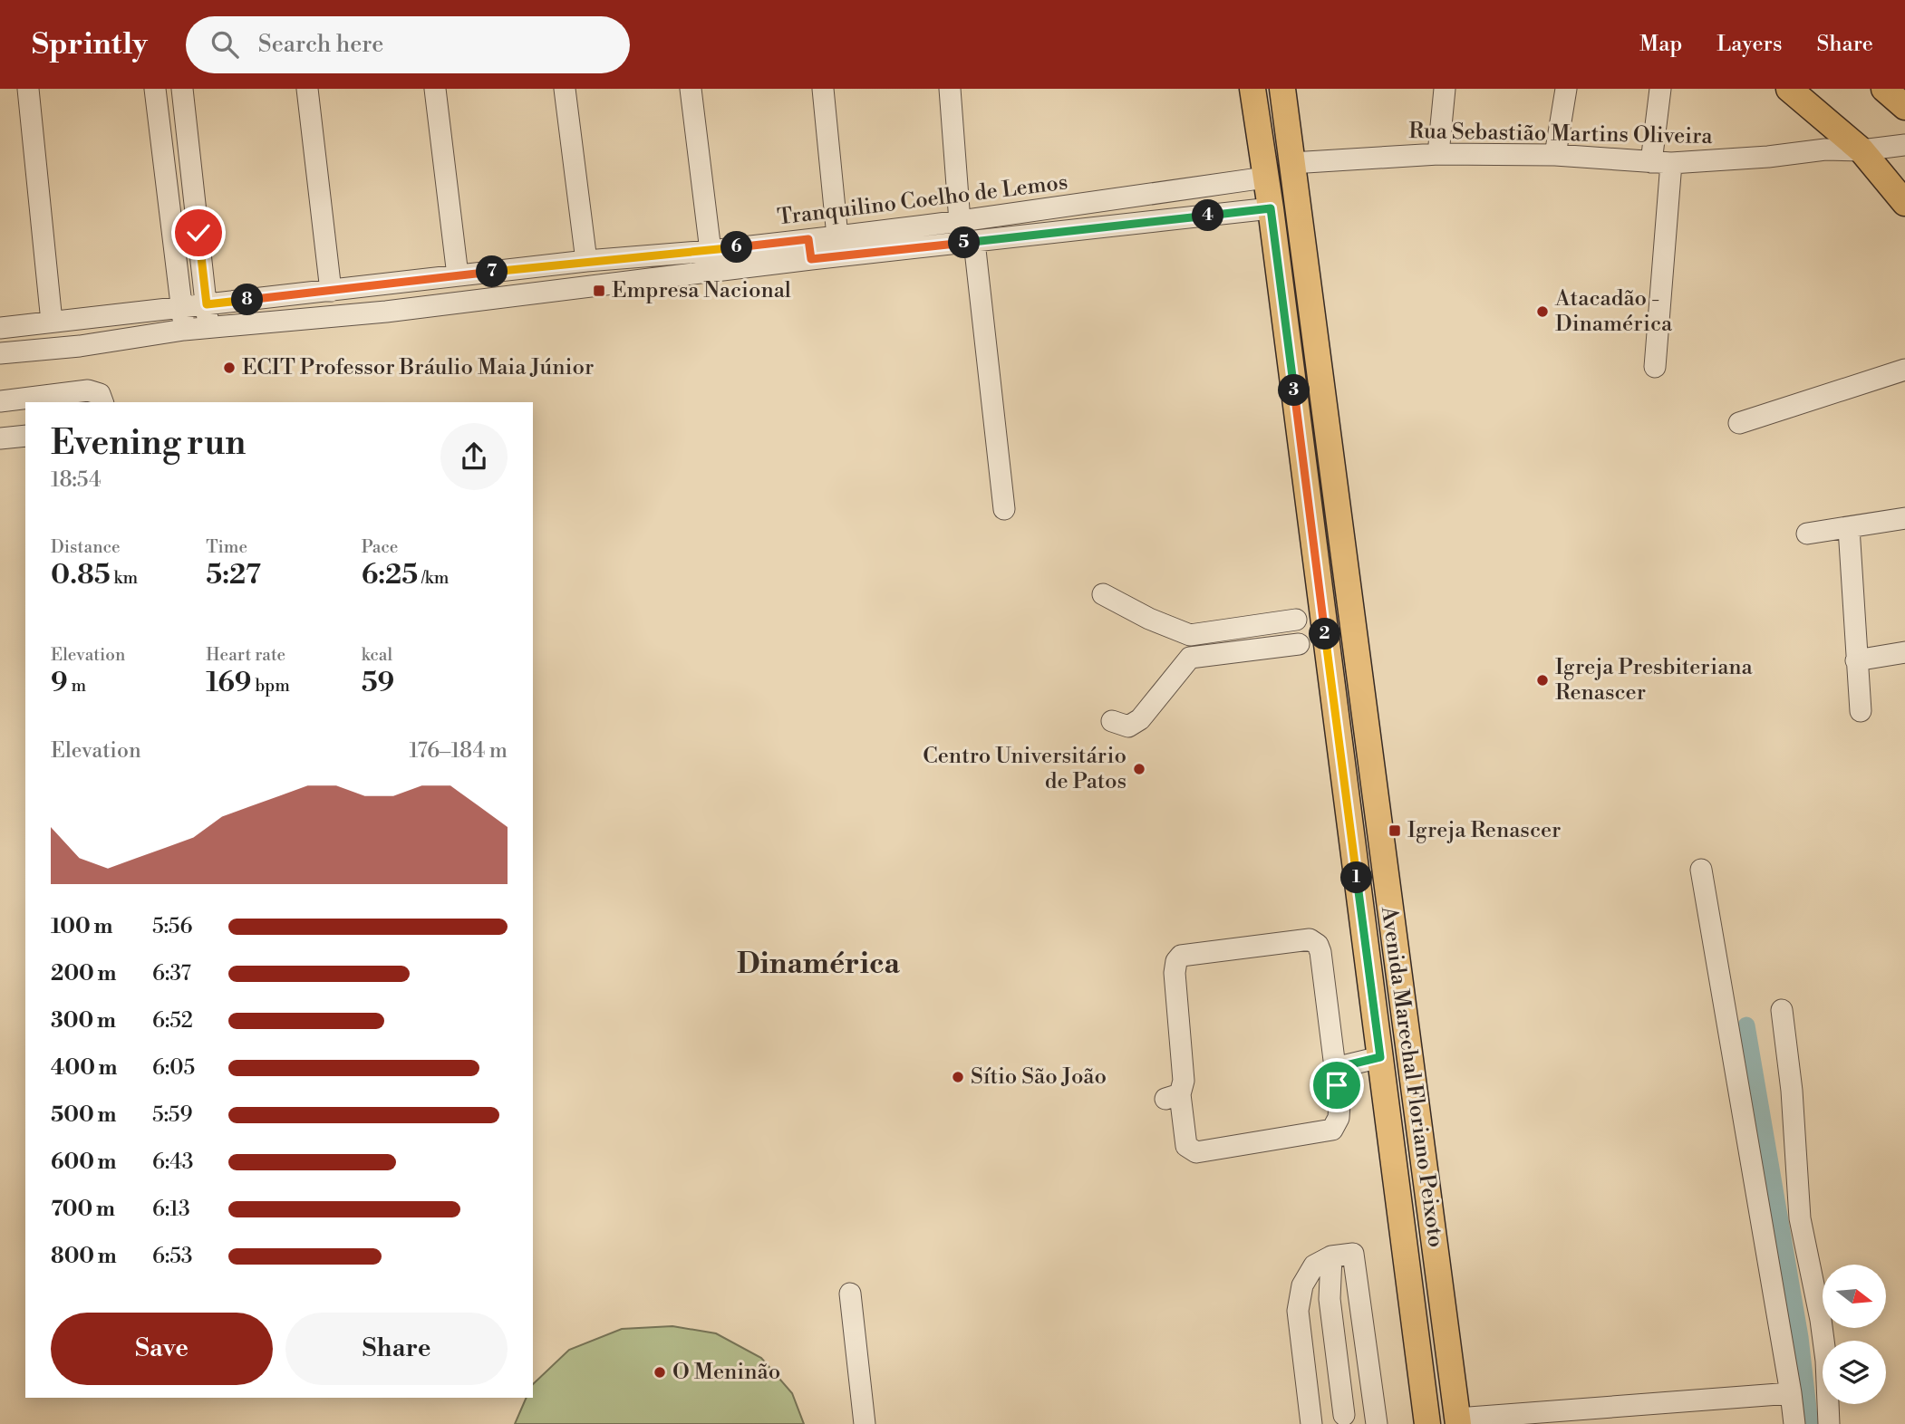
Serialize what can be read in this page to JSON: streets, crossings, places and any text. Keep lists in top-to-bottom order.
{
  "streets": {
    "main road": ["Avenida Marechal Floriano Peixoto"],
    "street": ["Rua Sebastião Martins Oliveira", "Tranquilino Coelho de Lemos"]
  },
  "crossings": [
    ["Rua Sebastião Martins Oliveira", "Avenida Marechal Floriano Peixoto"],
    ["Tranquilino Coelho de Lemos", "Avenida Marechal Floriano Peixoto"]
  ],
  "districts": ["Dinamérica"],
  "places": {
    "transit": ["Empresa Nacional", "Igreja Renascer"],
    "other": [
      "Atacadão - Dinamérica",
      "ECIT Professor Bráulio Maia Júnior",
      "Igreja Presbiteriana Renascer",
      "Centro Universitário de Patos",
      "Sítio São João",
      "O Meninão"
    ]
  },
  "north": "right",
  "page": {
    "header": "Sprintly",
    "search": "Search here",
    "nav": ["Map", "Layers", "Share"],
    "pins": [
      "4",
      "5",
      "6",
      "7",
      "8",
      "3",
      "2",
      "1"
    ],
    "heading": ["Evening run", "18:54"],
    "stats": [
      ["Distance", "0.85 km"],
      ["Time", "5:27"],
      ["Pace", "6:25 /km"],
      ["Elevation", "9 m"],
      ["Heart rate", "169 bpm"],
      ["kcal", "59"]
    ],
    "chart": ["Elevation", "176–184 m"],
    "list": [
      {
        "name": "100 m",
        "note": "5:56"
      },
      {
        "name": "200 m",
        "note": "6:37"
      },
      {
        "name": "300 m",
        "note": "6:52"
      },
      {
        "name": "400 m",
        "note": "6:05"
      },
      {
        "name": "500 m",
        "note": "5:59"
      },
      {
        "name": "600 m",
        "note": "6:43"
      },
      {
        "name": "700 m",
        "note": "6:13"
      },
      {
        "name": "800 m",
        "note": "6:53"
      }
    ],
    "buttons": ["Save", "Share"]
  }
}
